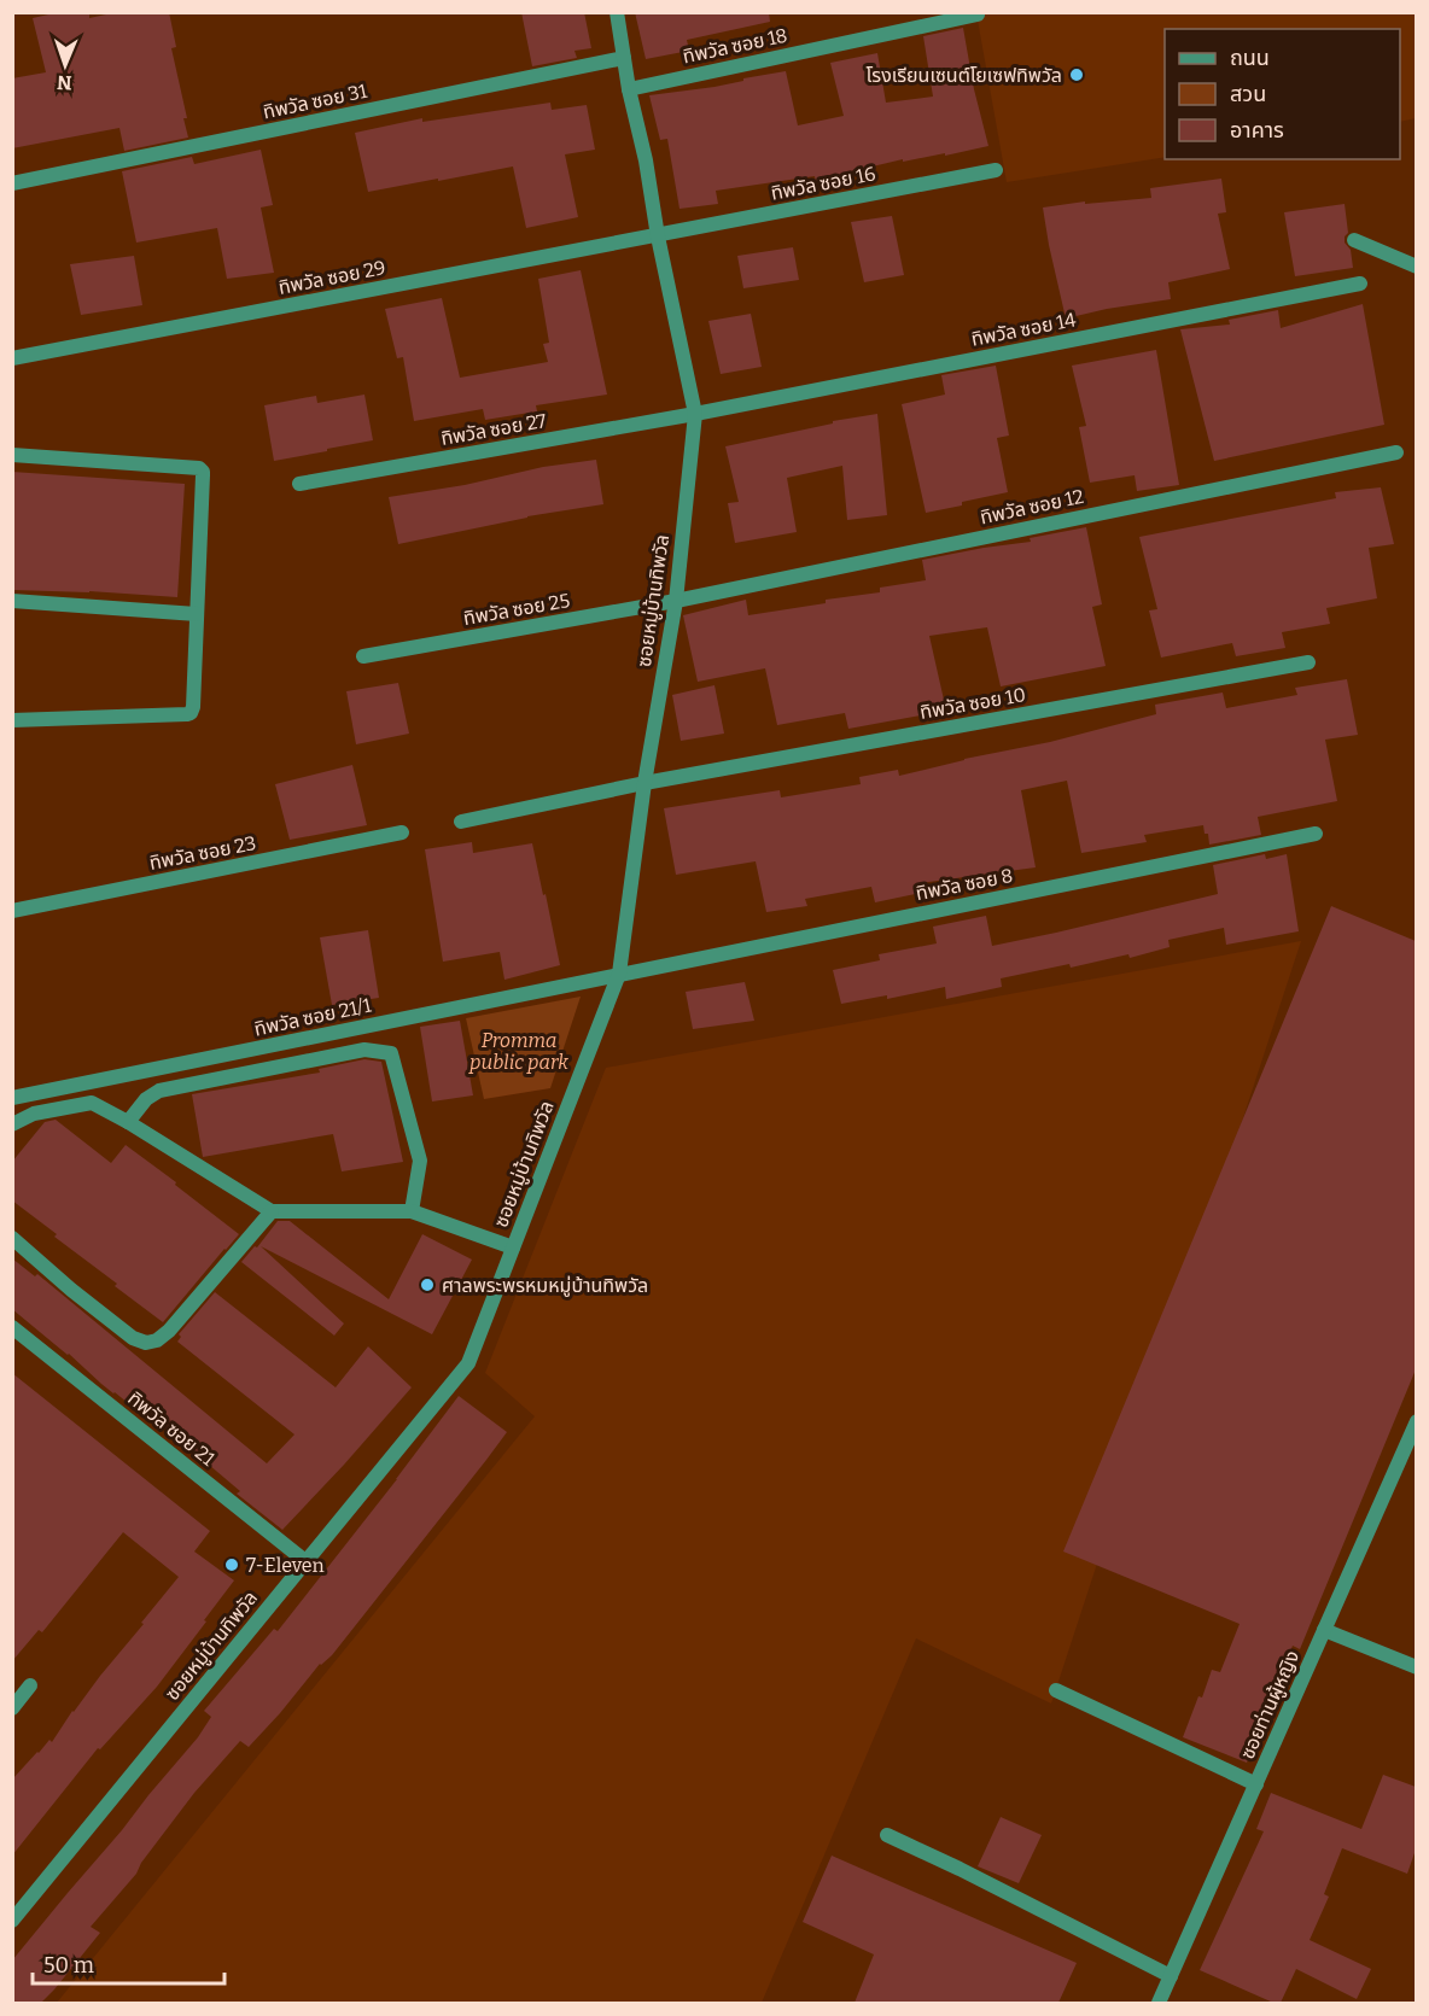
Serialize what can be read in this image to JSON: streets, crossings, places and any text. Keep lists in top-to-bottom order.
{
  "streets": {
    "street": [
      "ทิพวัล ซอย 18",
      "ทิพวัล ซอย 31",
      "ทิพวัล ซอย 16",
      "ทิพวัล ซอย 29",
      "ทิพวัล ซอย 14",
      "ทิพวัล ซอย 27",
      "ทิพวัล ซอย 12",
      "ซอยหมู่บ้านทิพวัล",
      "ทิพวัล ซอย 25",
      "ทิพวัล ซอย 10",
      "ทิพวัล ซอย 23",
      "ทิพวัล ซอย 8",
      "ทิพวัล ซอย 21/1",
      "ทิพวัล ซอย 21",
      "ซอยท่านผู้หญิง"
    ]
  },
  "crossings": [
    ["ทิพวัล ซอย 18", "ซอยหมู่บ้านทิพวัล"],
    ["ทิพวัล ซอย 31", "ซอยหมู่บ้านทิพวัล"],
    ["ทิพวัล ซอย 16", "ทิพวัล ซอย 29"],
    ["ทิพวัล ซอย 16", "ซอยหมู่บ้านทิพวัล"],
    ["ทิพวัล ซอย 29", "ซอยหมู่บ้านทิพวัล"],
    ["ทิพวัล ซอย 14", "ทิพวัล ซอย 27"],
    ["ทิพวัล ซอย 14", "ซอยหมู่บ้านทิพวัล"],
    ["ทิพวัล ซอย 27", "ซอยหมู่บ้านทิพวัล"],
    ["ทิพวัล ซอย 12", "ซอยหมู่บ้านทิพวัล"],
    ["ทิพวัล ซอย 12", "ทิพวัล ซอย 25"],
    ["ซอยหมู่บ้านทิพวัล", "ทิพวัล ซอย 25"],
    ["ซอยหมู่บ้านทิพวัล", "ทิพวัล ซอย 10"],
    ["ซอยหมู่บ้านทิพวัล", "ทิพวัล ซอย 8"],
    ["ซอยหมู่บ้านทิพวัล", "ทิพวัล ซอย 21/1"],
    ["ซอยหมู่บ้านทิพวัล", "ทิพวัล ซอย 21"],
    ["ทิพวัล ซอย 8", "ทิพวัล ซอย 21/1"]
  ],
  "parks": ["Promma public park"],
  "places": ["โรงเรียนเซนต์โยเซฟทิพวัล", "ศาลพระพรหมหมู่บ้านทิพวัล", "7-Eleven"],
  "legend": ["ถนน", "สวน", "อาคาร"],
  "scale_bar": "50 m",
  "north": "bottom"
}
